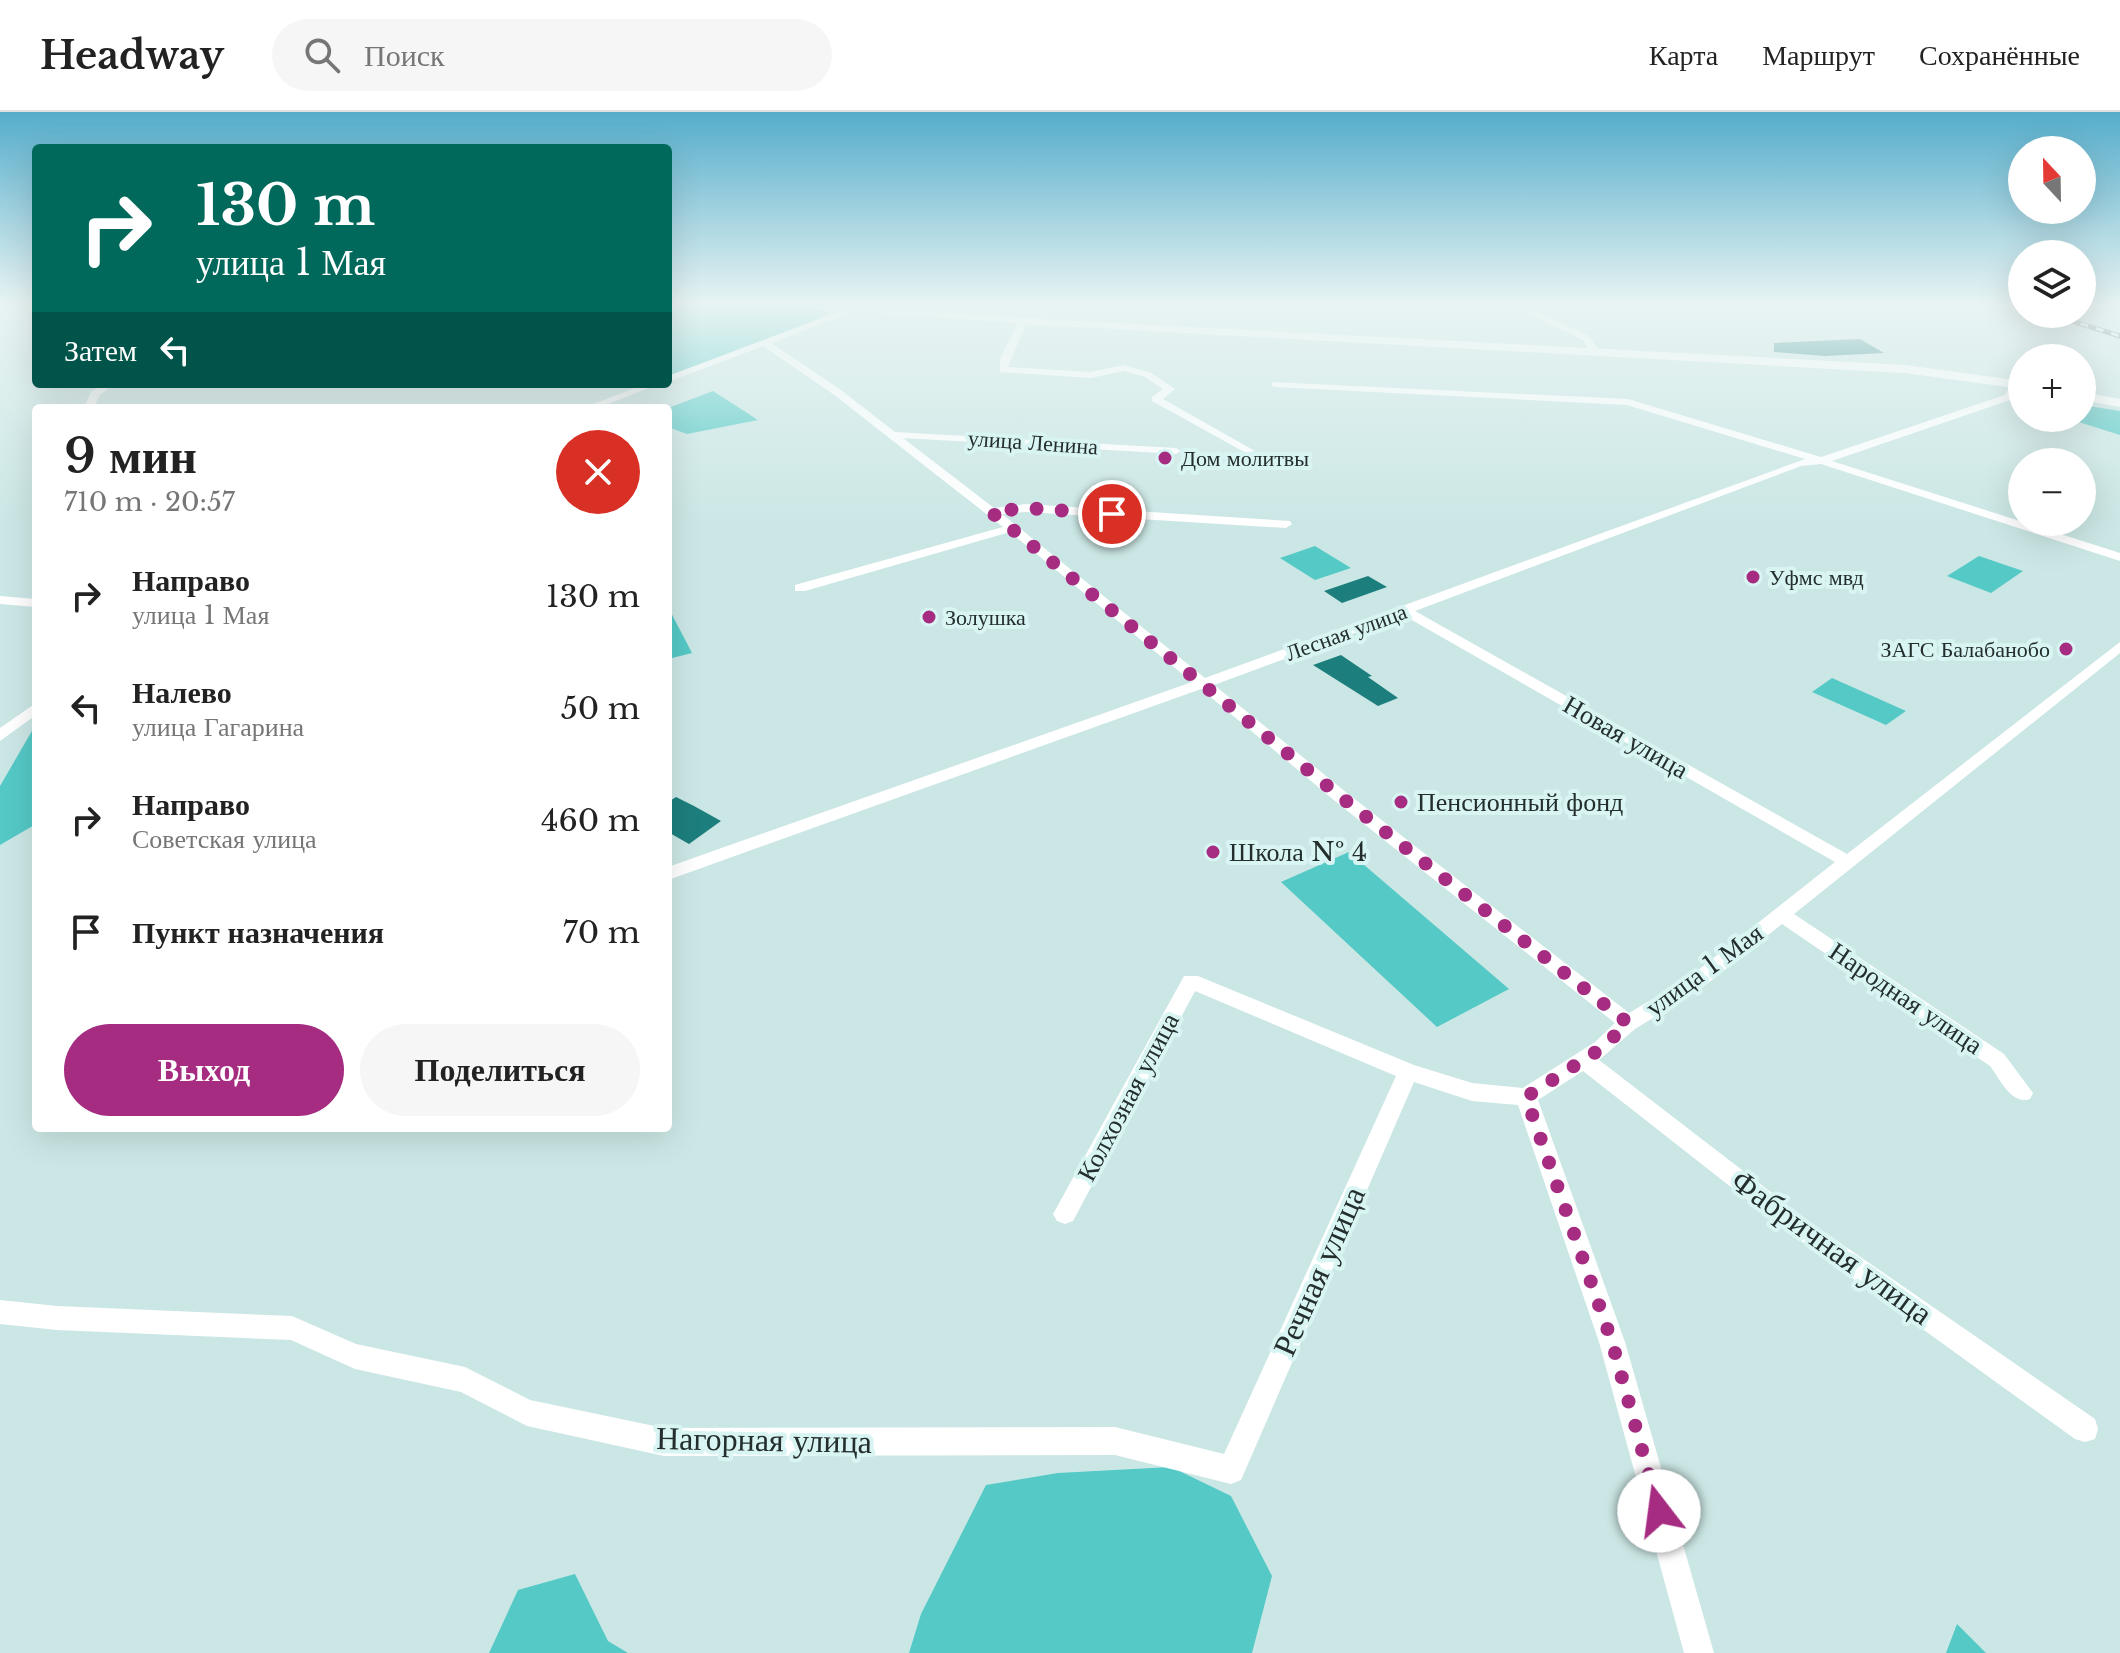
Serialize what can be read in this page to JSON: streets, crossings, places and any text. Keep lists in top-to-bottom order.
{
  "streets": {
    "street": [
      "улица Ленина",
      "Лесная улица",
      "Новая улица",
      "улица 1 Мая",
      "Народная улица",
      "Колхозная улица",
      "Фабричная улица",
      "Речная улица",
      "Нагорная улица"
    ]
  },
  "crossings": [
    ["Лесная улица", "Новая улица"],
    ["Новая улица", "улица 1 Мая"],
    ["улица 1 Мая", "Народная улица"],
    ["улица 1 Мая", "Фабричная улица"],
    ["Колхозная улица", "Речная улица"],
    ["Речная улица", "Нагорная улица"]
  ],
  "places": [
    "Дом молитвы",
    "Уфмс мвд",
    "Золушка",
    "ЗАГС Балабанобо",
    "Пенсионный фонд",
    "Школа № 4"
  ],
  "north": "top",
  "page": {
    "header": "Headway",
    "search": "Поиск",
    "nav": ["Карта", "Маршрут", "Сохранённые"],
    "map_buttons": ["+", "−"],
    "turn": ["130 m", "улица 1 Мая"],
    "then": "Затем",
    "heading": ["9 мин", "710 m · 20:57"],
    "list": [
      {
        "name": "Направо",
        "note": "улица 1 Мая",
        "value": "130 m"
      },
      {
        "name": "Налево",
        "note": "улица Гагарина",
        "value": "50 m"
      },
      {
        "name": "Направо",
        "note": "Советская улица",
        "value": "460 m"
      },
      {
        "name": "Пункт назначения",
        "value": "70 m"
      }
    ],
    "buttons": ["Выход", "Поделиться"]
  }
}
